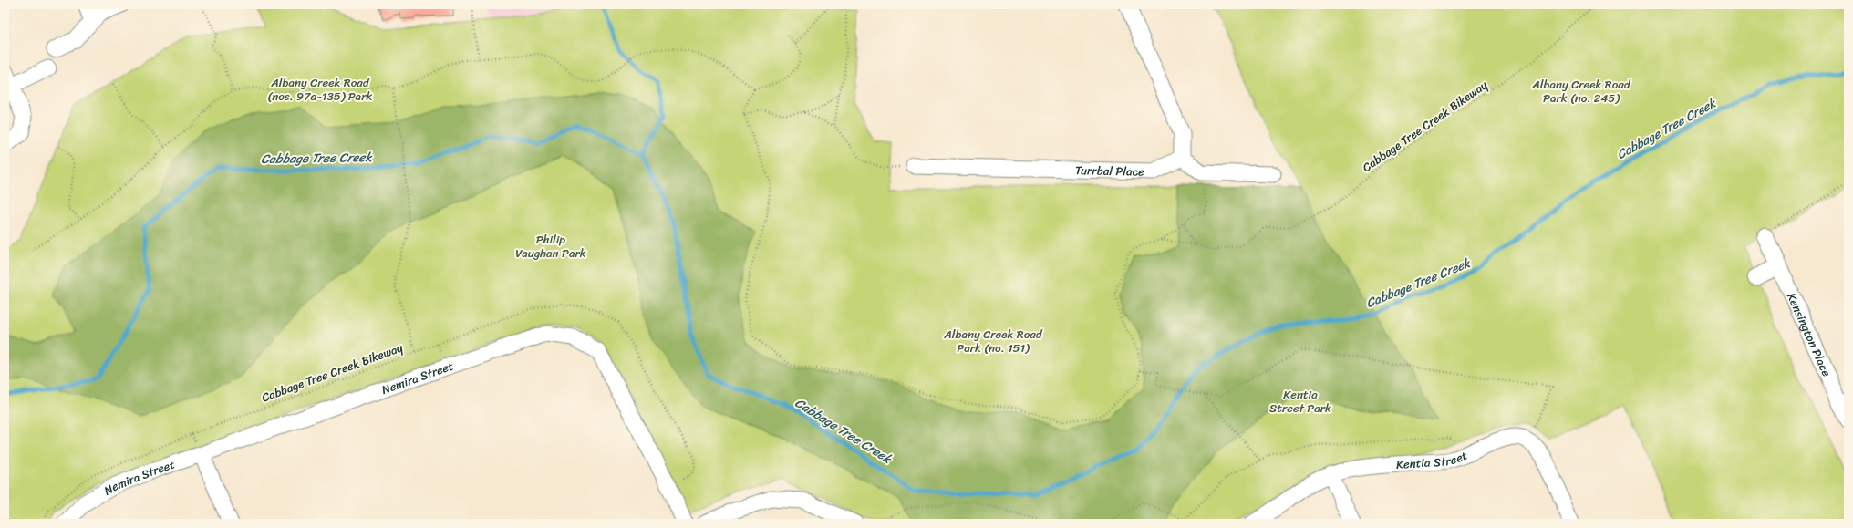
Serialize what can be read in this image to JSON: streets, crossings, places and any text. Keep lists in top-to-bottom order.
{
  "streets": {
    "street": [
      "Turrbal Place",
      "Kensington Place",
      "Nemira Street",
      "Kentia Street"
    ],
    "path": ["Cabbage Tree Creek Bikeway"]
  },
  "water": ["Cabbage Tree Creek"],
  "parks": [
    "Albany Creek Road (nos. 97a-135) Park",
    "Albany Creek Road Park (no. 245)",
    "Philip Vaughan Park",
    "Albany Creek Road Park (no. 151)",
    "Kentia Street Park"
  ]
}
